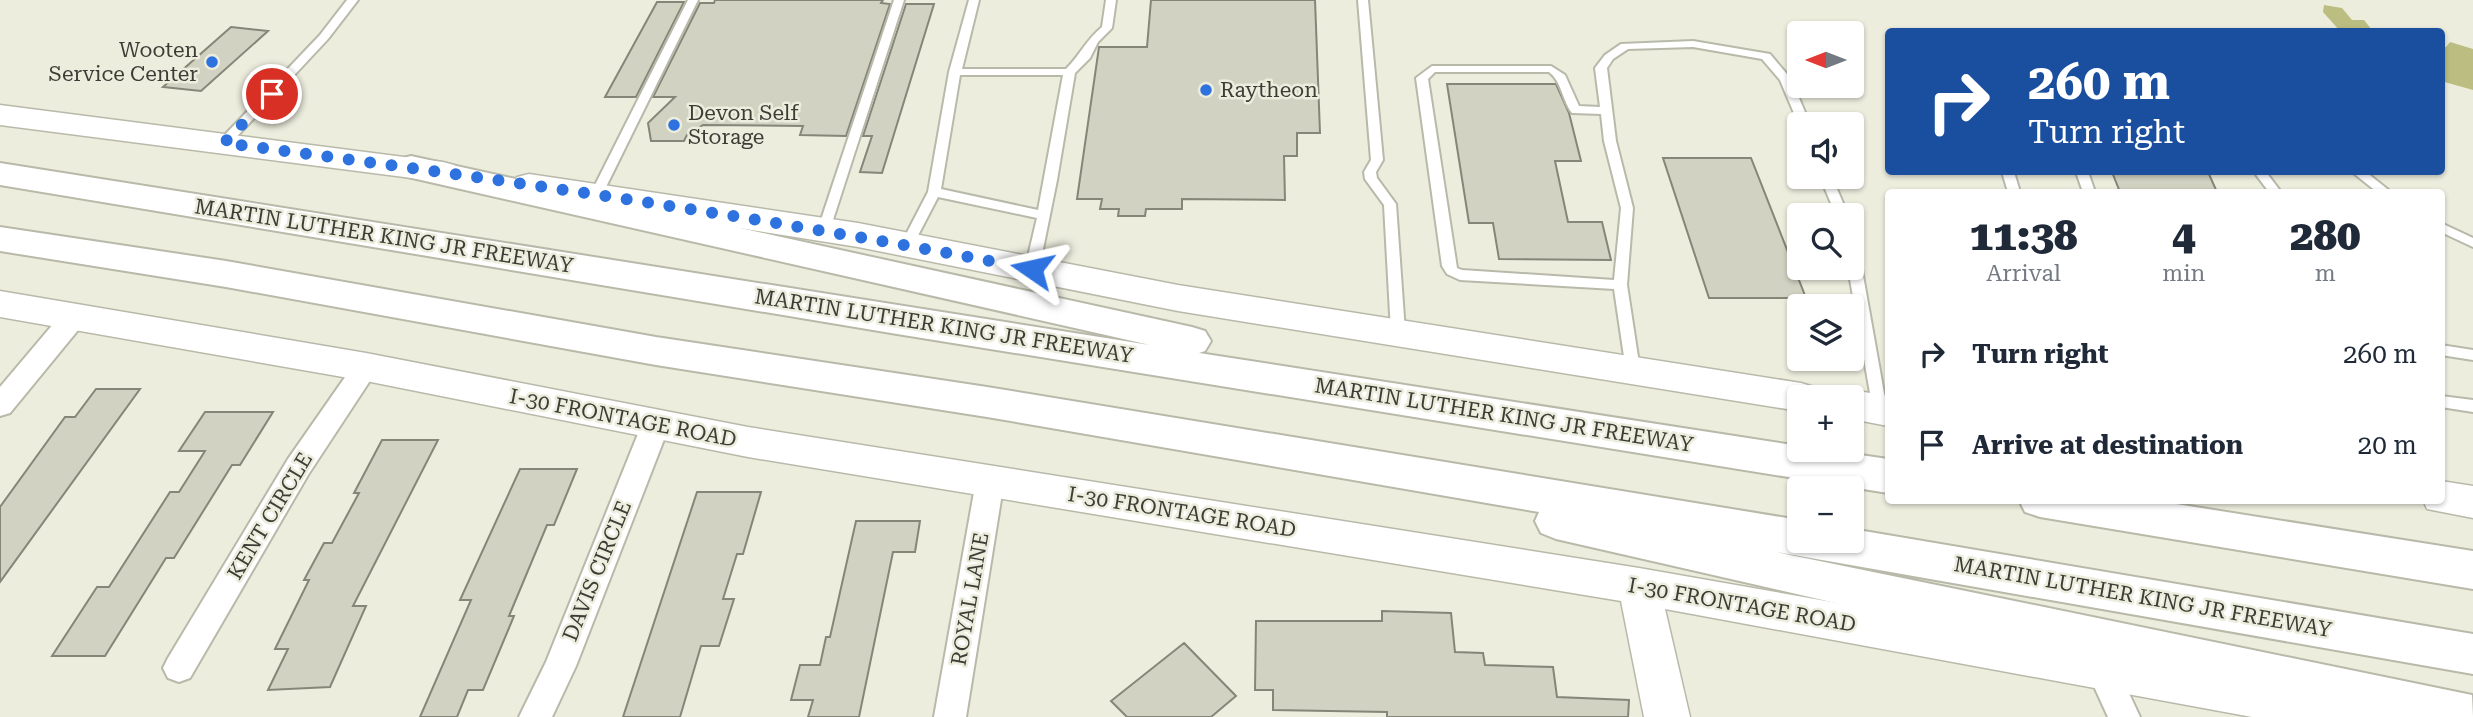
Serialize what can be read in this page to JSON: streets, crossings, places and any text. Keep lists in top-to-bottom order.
{
  "streets": {
    "highway": ["MARTIN LUTHER KING JR FREEWAY"],
    "main road": ["I-30 FRONTAGE ROAD"],
    "street": ["KENT CIRCLE", "DAVIS CIRCLE", "ROYAL LANE"]
  },
  "crossings": [
    ["I-30 FRONTAGE ROAD", "KENT CIRCLE"],
    ["I-30 FRONTAGE ROAD", "DAVIS CIRCLE"],
    ["I-30 FRONTAGE ROAD", "ROYAL LANE"]
  ],
  "places": ["Wooten Service Center", "Raytheon", "Devon Self Storage"],
  "north": "left",
  "page": {
    "map_buttons": ["+", "−"],
    "turn": ["260 m", "Turn right"],
    "eta": [
      "11:38",
      "Arrival",
      "4",
      "min",
      "280",
      "m"
    ],
    "list": [
      {
        "name": "Turn right",
        "value": "260 m"
      },
      {
        "name": "Arrive at destination",
        "value": "20 m"
      }
    ]
  }
}
